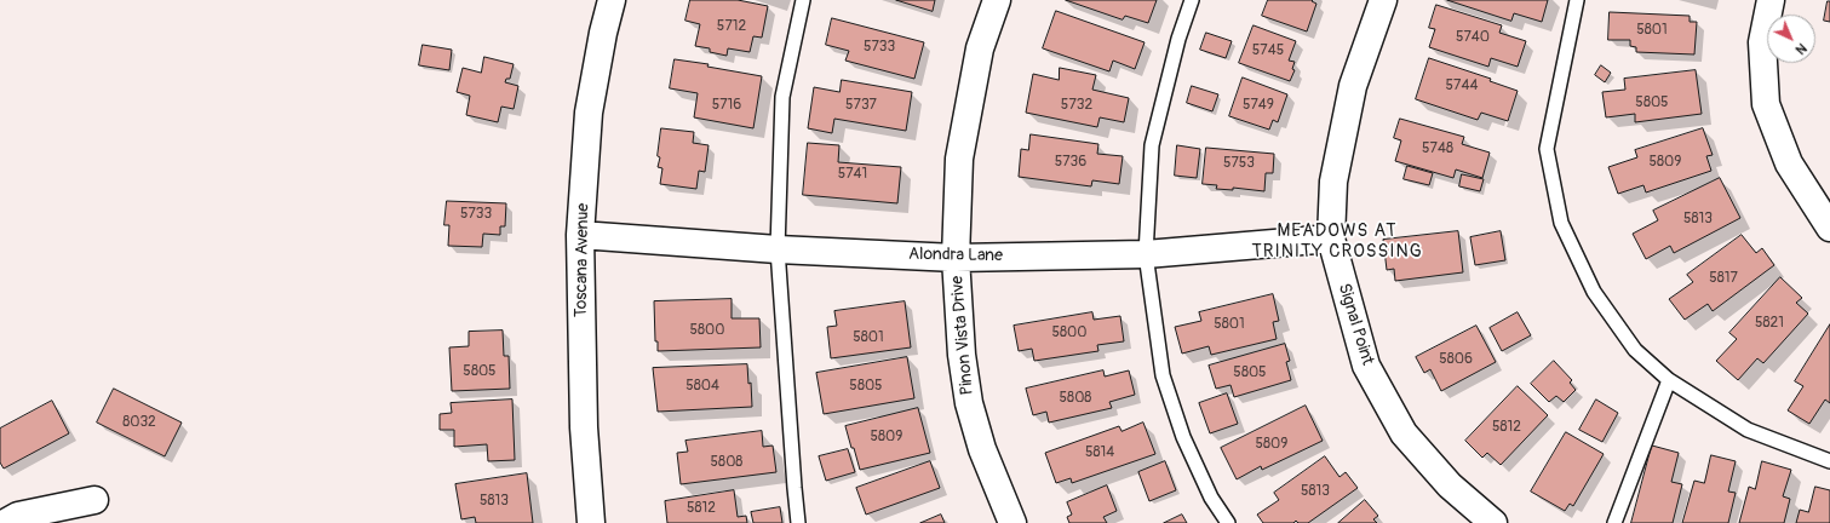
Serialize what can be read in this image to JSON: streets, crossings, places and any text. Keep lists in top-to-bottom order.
{
  "streets": {
    "street": [
      "Alondra Lane",
      "Toscana Avenue",
      "Signal Point",
      "Pinon Vista Drive"
    ]
  },
  "crossings": [
    ["Alondra Lane", "Toscana Avenue"],
    ["Alondra Lane", "Signal Point"],
    ["Alondra Lane", "Pinon Vista Drive"]
  ],
  "districts": ["MEADOWS AT TRINITY CROSSING"],
  "house_numbers": [
    "5712",
    "5801",
    "5740",
    "5733",
    "5745",
    "5744",
    "5805",
    "5716",
    "5737",
    "5732",
    "5749",
    "5748",
    "5736",
    "5809",
    "5753",
    "5741",
    "5733",
    "5813",
    "5817",
    "5821",
    "5801",
    "5800",
    "5800",
    "5801",
    "5806",
    "5805",
    "5805",
    "5804",
    "5805",
    "5808",
    "8032",
    "5812",
    "5809",
    "5809",
    "5814",
    "5808",
    "5813",
    "5813",
    "5812"
  ],
  "north": "bottom right"
}
